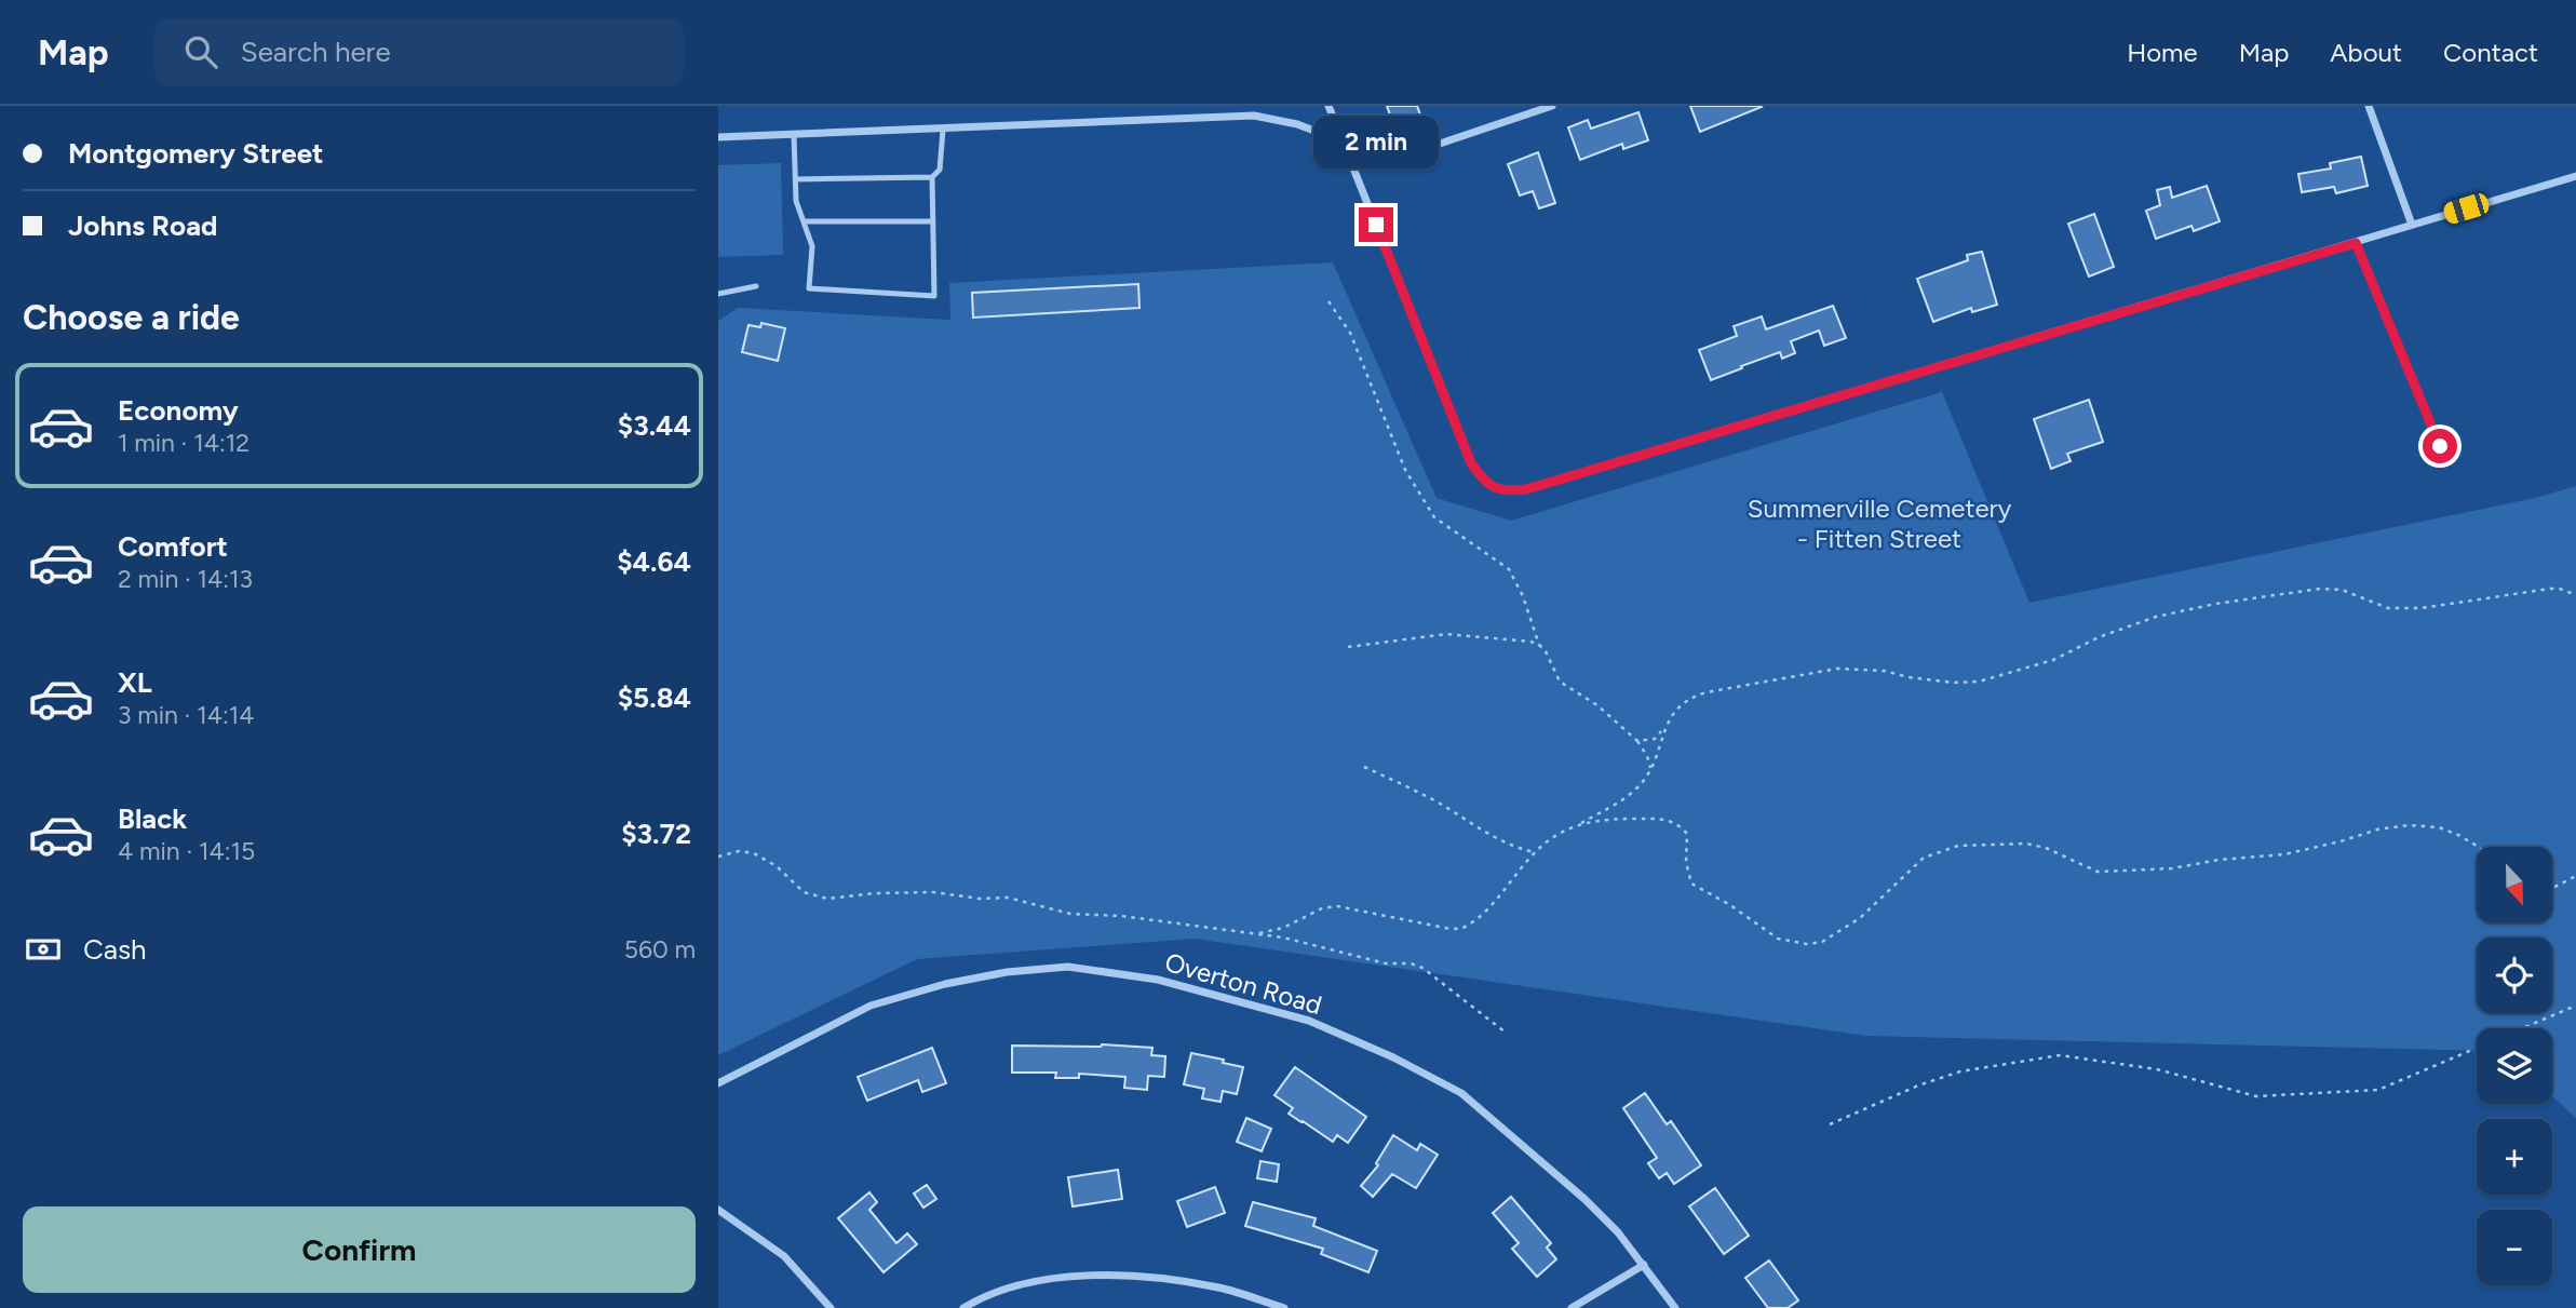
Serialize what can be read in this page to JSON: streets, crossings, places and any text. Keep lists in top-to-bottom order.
{
  "streets": {
    "street": ["Overton Road"]
  },
  "parks": ["Summerville Cemetery - Fitten Street"],
  "north": "bottom",
  "page": {
    "header": "Map",
    "search": "Search here",
    "nav": [
      "Home",
      "Map",
      "About",
      "Contact"
    ],
    "banner": ["Montgomery Street", "Johns Road"],
    "bubble": "2 min",
    "heading": "Choose a ride",
    "list": [
      {
        "name": "Economy",
        "note": "1 min · 14:12",
        "value": "$3.44"
      },
      {
        "name": "Comfort",
        "note": "2 min · 14:13",
        "value": "$4.64"
      },
      {
        "name": "XL",
        "note": "3 min · 14:14",
        "value": "$5.84"
      },
      {
        "name": "Black",
        "note": "4 min · 14:15",
        "value": "$3.72"
      }
    ],
    "map_buttons": ["+", "−"],
    "pay": ["Cash", "560 m"],
    "buttons": "Confirm"
  }
}
